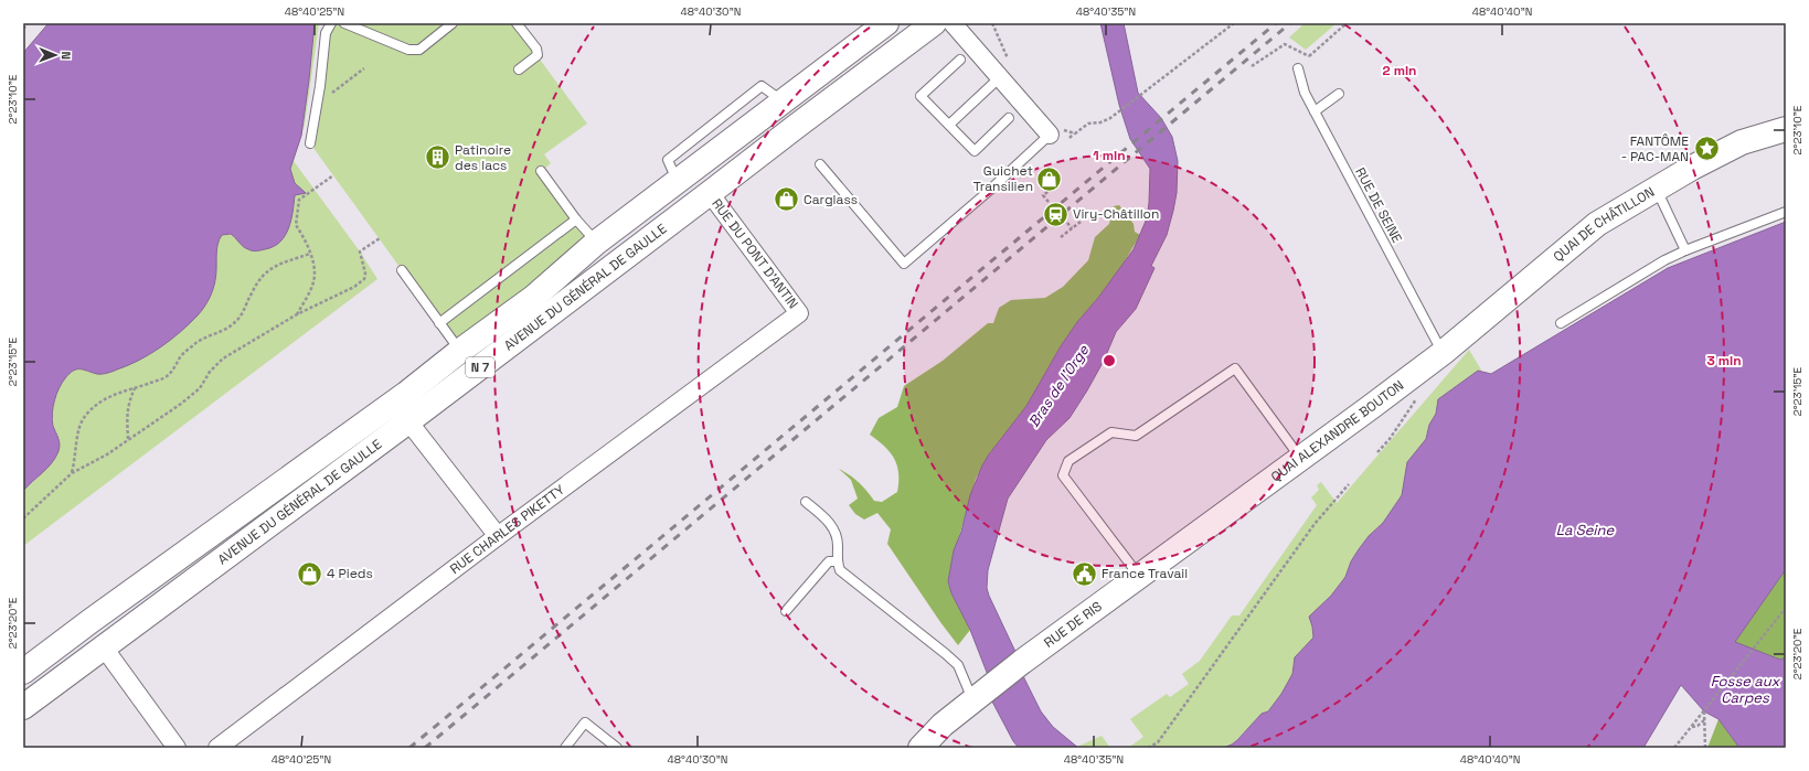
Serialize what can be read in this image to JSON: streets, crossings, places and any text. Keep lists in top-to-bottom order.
{
  "streets": {
    "main road": [
      "QUAI DE CHÂTILLON",
      "AVENUE DU GÉNÉRAL DE GAULLE",
      "N 7",
      "QUAI ALEXANDRE BOUTON",
      "RUE DE RIS"
    ],
    "street": ["RUE DU PONT D'ANTIN", "RUE CHARLES PIKETTY"],
    "lane": ["RUE DE SEINE"]
  },
  "crossings": [
    ["RUE DE SEINE", "QUAI DE CHÂTILLON"],
    ["RUE DE SEINE", "QUAI ALEXANDRE BOUTON"],
    ["QUAI DE CHÂTILLON", "QUAI ALEXANDRE BOUTON"],
    ["RUE DU PONT D'ANTIN", "AVENUE DU GÉNÉRAL DE GAULLE"],
    ["RUE DU PONT D'ANTIN", "RUE CHARLES PIKETTY"],
    ["AVENUE DU GÉNÉRAL DE GAULLE", "N 7"],
    ["QUAI ALEXANDRE BOUTON", "RUE DE RIS"]
  ],
  "water": ["Bras de l'Orge", "La Seine", "Fosse aux Carpes"],
  "places": {
    "place": ["FANTÔME - PAC-MAN"],
    "building": ["Patinoire des lacs"],
    "shop": ["Guichet Transilien", "Carglass", "4 Pieds"],
    "station": ["Viry-Châtillon"],
    "public building": ["France Travail"]
  },
  "north": "right",
  "coordinates": [
    "48°40'25\"N",
    "48°40'30\"N",
    "48°40'35\"N",
    "48°40'40\"N",
    "2°23'10\"E",
    "2°23'15\"E",
    "2°23'20\"E"
  ],
  "rings": ["2 min", "1 min", "3 min"]
}
